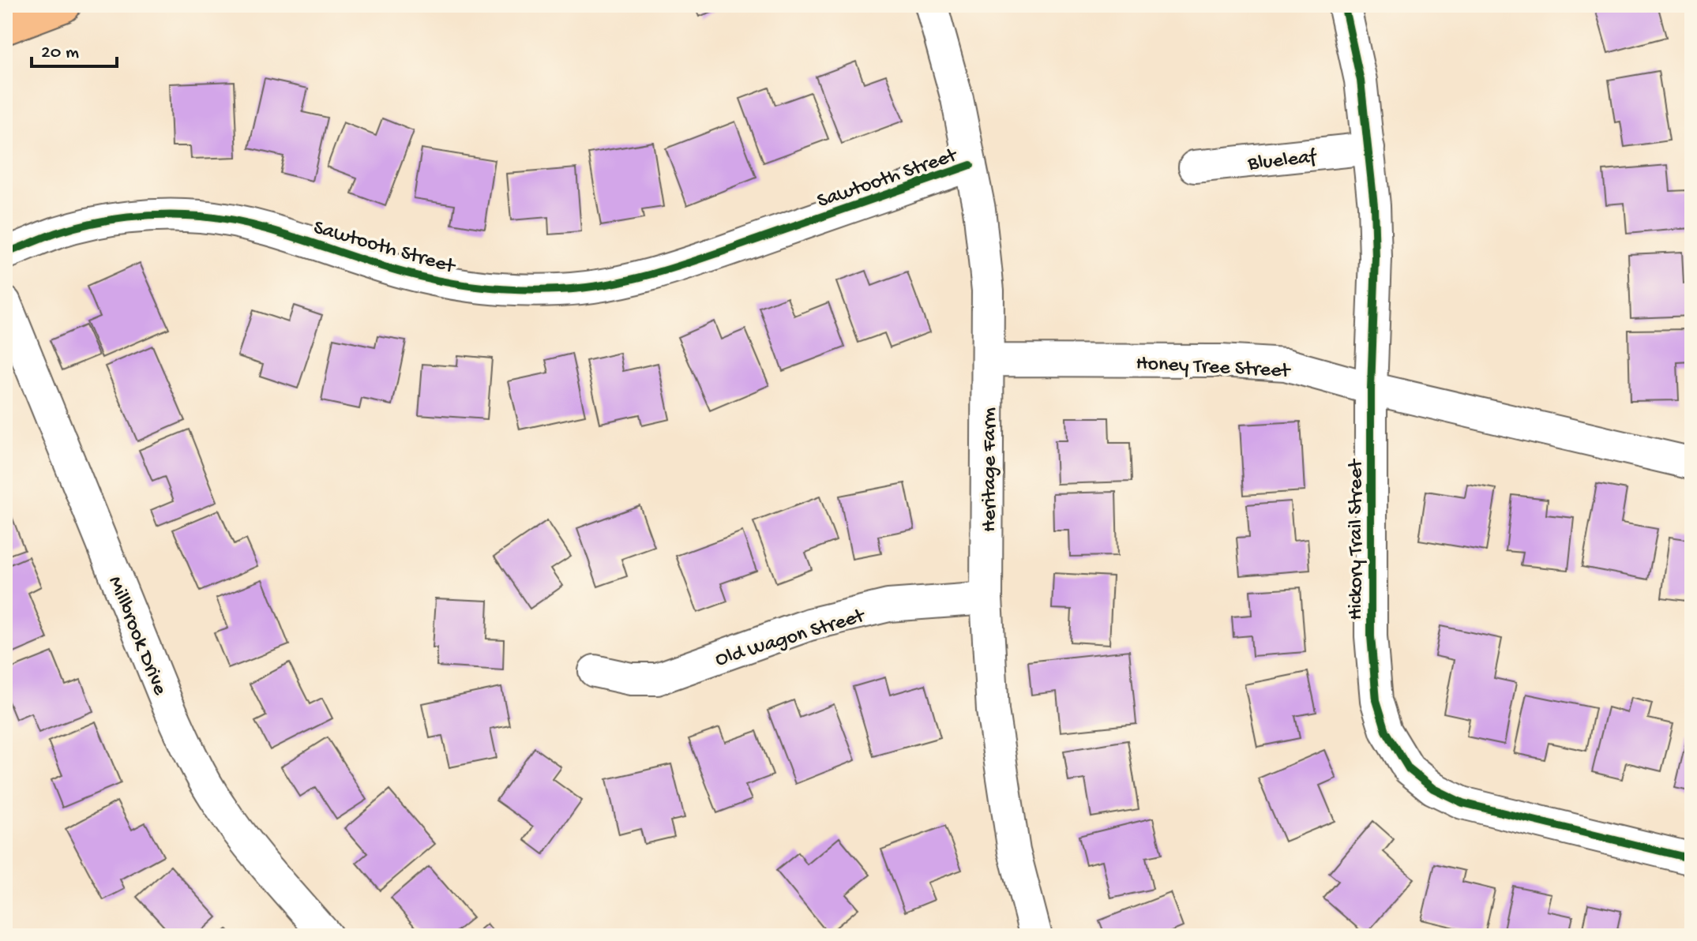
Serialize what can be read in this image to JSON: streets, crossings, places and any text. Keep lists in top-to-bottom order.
{
  "streets": {
    "street": [
      "Blueleaf",
      "Sawtooth Street",
      "Honey Tree Street",
      "Heritage Farm",
      "Hickory Trail Street",
      "Millbrook Drive",
      "Old Wagon Street"
    ]
  },
  "crossings": [
    ["Blueleaf", "Hickory Trail Street"],
    ["Sawtooth Street", "Heritage Farm"],
    ["Honey Tree Street", "Heritage Farm"],
    ["Honey Tree Street", "Hickory Trail Street"],
    ["Heritage Farm", "Old Wagon Street"]
  ],
  "scale_bar": "20 m"
}
